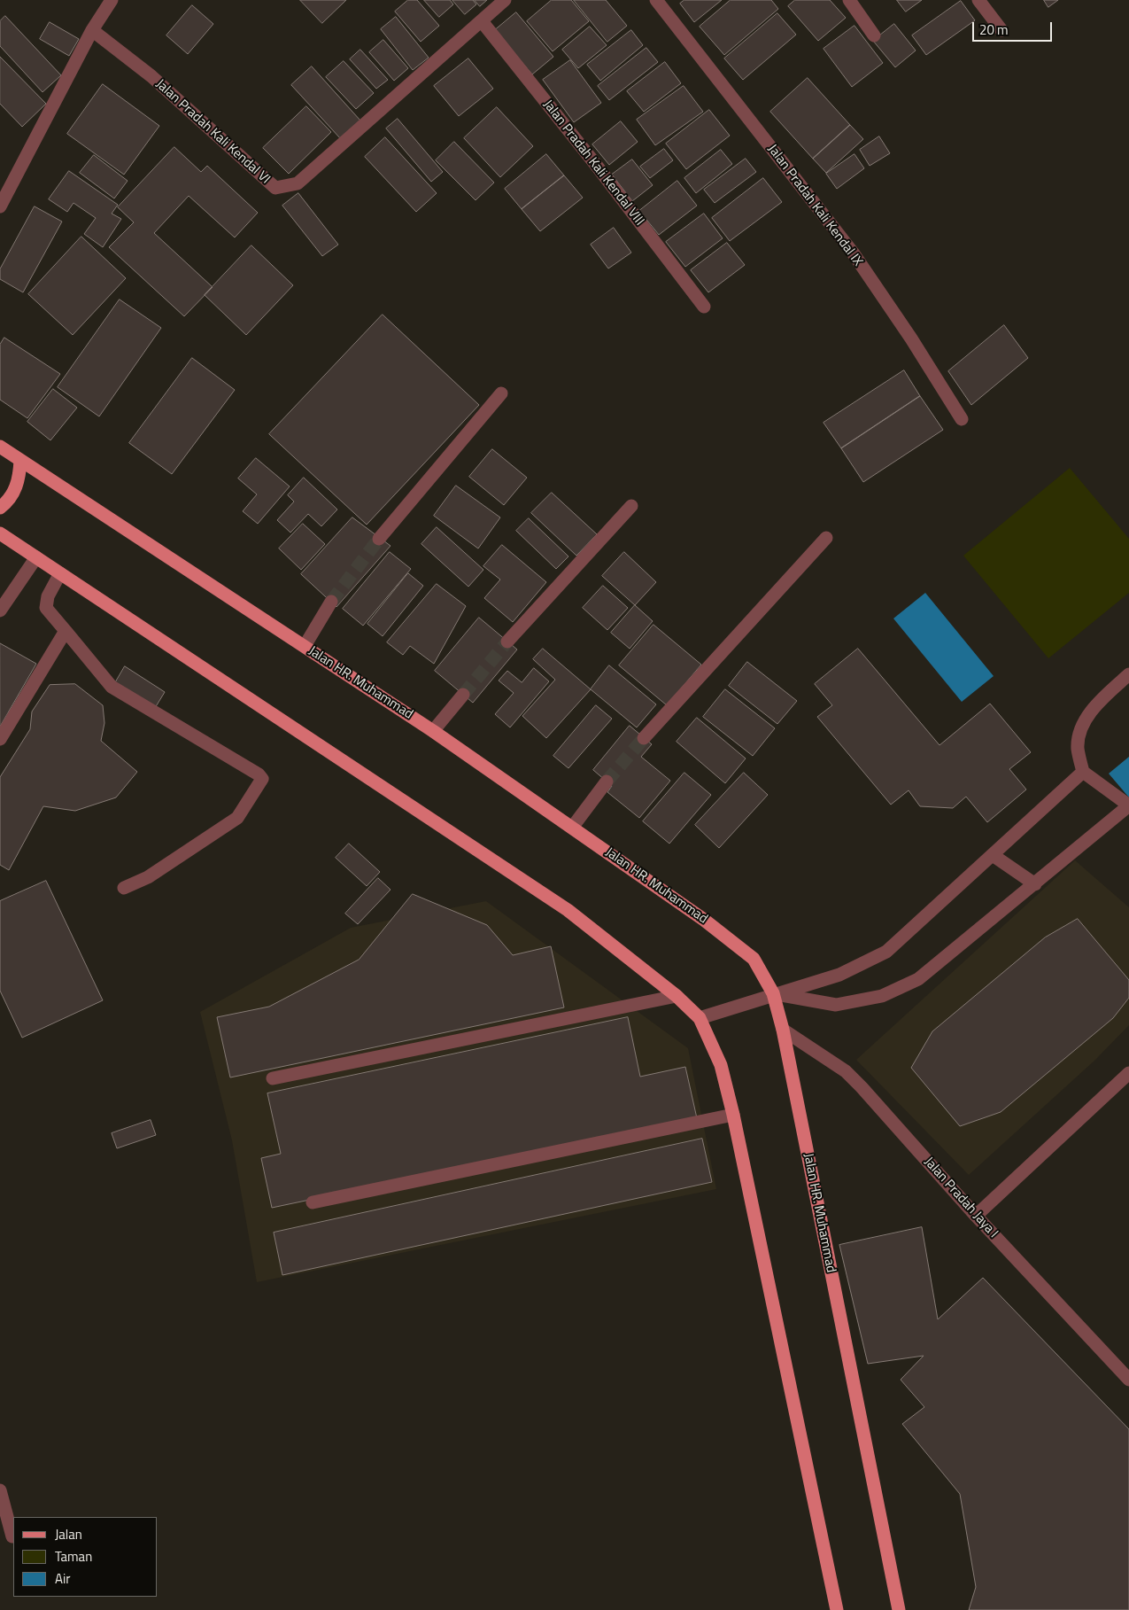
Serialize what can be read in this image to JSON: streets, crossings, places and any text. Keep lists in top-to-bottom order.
{
  "streets": {
    "main road": ["Jalan HR. Muhammad"],
    "street": [
      "Jalan Pradah Kali Kendal VI",
      "Jalan Pradah Kali Kendal VIII",
      "Jalan Pradah Kali Kendal IX",
      "Jalan Pradah Jaya I"
    ]
  },
  "crossings": [
    ["Jalan Pradah Kali Kendal VI", "Jalan Pradah Kali Kendal VIII"],
    ["Jalan HR. Muhammad", "Jalan Pradah Jaya I"]
  ],
  "legend": ["Jalan", "Taman", "Air"],
  "scale_bar": "20 m"
}
